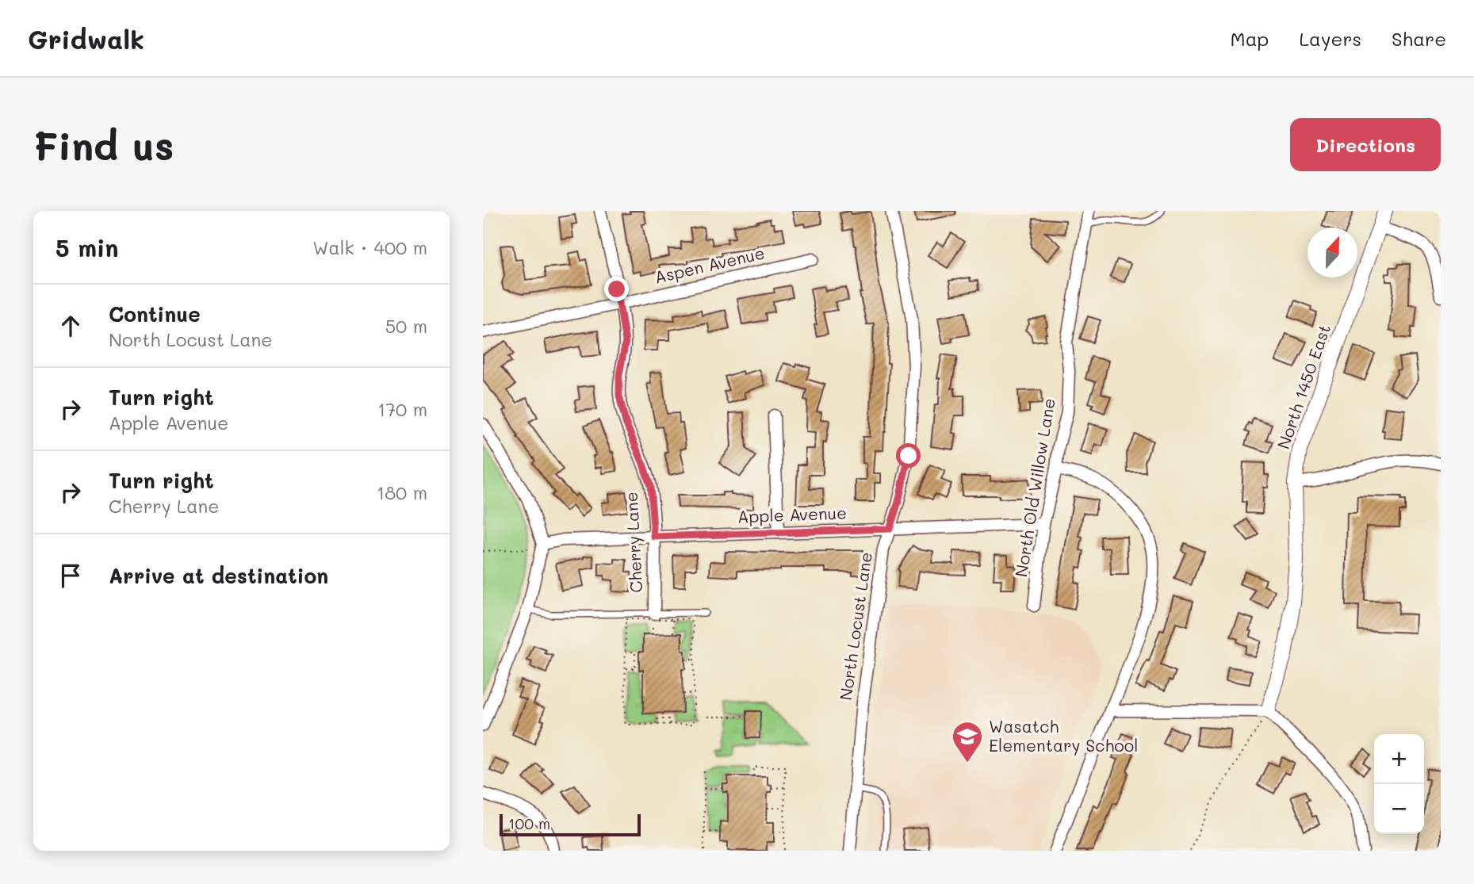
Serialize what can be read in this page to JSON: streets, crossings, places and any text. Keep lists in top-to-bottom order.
{
  "streets": {
    "street": [
      "Aspen Avenue",
      "North 1450 East",
      "North Old Willow Lane",
      "Apple Avenue",
      "Cherry Lane",
      "North Locust Lane"
    ]
  },
  "crossings": [
    ["Aspen Avenue", "Cherry Lane"],
    ["North Old Willow Lane", "Apple Avenue"],
    ["Apple Avenue", "Cherry Lane"],
    ["Apple Avenue", "North Locust Lane"]
  ],
  "places": {
    "school or university": ["Wasatch Elementary School"]
  },
  "scale_bar": "100 m",
  "north": "top",
  "page": {
    "header": "Gridwalk",
    "nav": ["Map", "Layers", "Share"],
    "buttons": "Directions",
    "title": "Find us",
    "heading": ["5 min", "Walk · 400 m"],
    "list": [
      ["Continue", "North Locust Lane", "50 m"],
      ["Turn right", "Apple Avenue", "170 m"],
      ["Turn right", "Cherry Lane", "180 m"],
      "Arrive at destination"
    ],
    "map_buttons": ["+", "−"],
    "scale": "100 m"
  }
}
